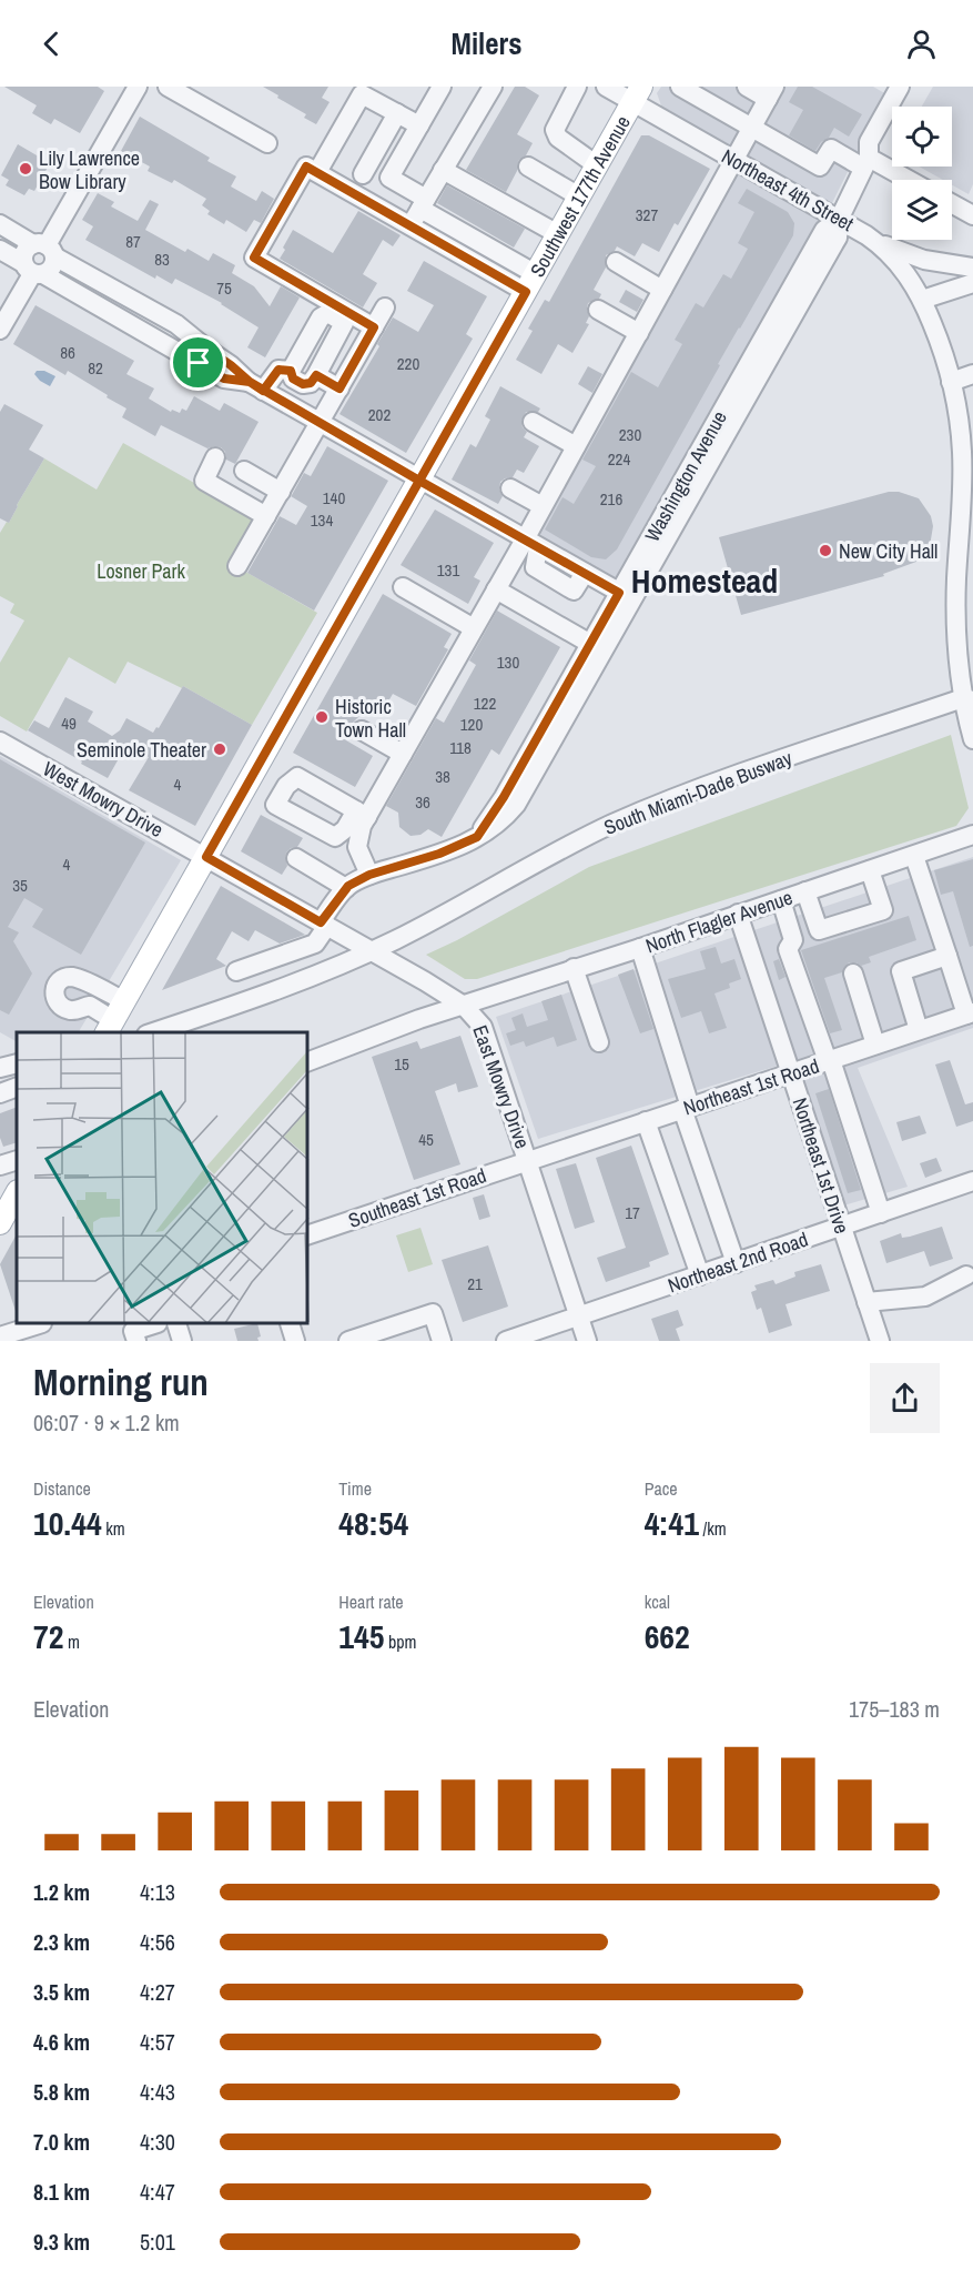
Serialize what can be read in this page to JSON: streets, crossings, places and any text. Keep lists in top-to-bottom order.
{
  "streets": {
    "main road": ["Southwest 177th Avenue"],
    "street": [
      "Northeast 4th Street",
      "Washington Avenue",
      "South Miami-Dade Busway",
      "West Mowry Drive",
      "North Flagler Avenue",
      "East Mowry Drive",
      "Northeast 1st Road",
      "Northeast 1st Drive",
      "Southeast 1st Road",
      "Northeast 2nd Road"
    ]
  },
  "crossings": [
    ["Northeast 4th Street", "Southwest 177th Avenue"],
    ["Northeast 4th Street", "Washington Avenue"],
    ["Northeast 4th Street", "South Miami-Dade Busway"],
    ["Southwest 177th Avenue", "West Mowry Drive"],
    ["Southwest 177th Avenue", "East Mowry Drive"],
    ["South Miami-Dade Busway", "East Mowry Drive"],
    ["West Mowry Drive", "East Mowry Drive"],
    ["North Flagler Avenue", "East Mowry Drive"],
    ["North Flagler Avenue", "Northeast 1st Drive"],
    ["East Mowry Drive", "Northeast 1st Road"],
    ["East Mowry Drive", "Southeast 1st Road"],
    ["East Mowry Drive", "Northeast 2nd Road"],
    ["Northeast 1st Road", "Northeast 1st Drive"],
    ["Northeast 1st Road", "Southeast 1st Road"],
    ["Northeast 1st Drive", "Northeast 2nd Road"]
  ],
  "districts": ["Homestead"],
  "parks": ["Losner Park"],
  "places": [
    "Lily Lawrence Bow Library",
    "New City Hall",
    "Historic Town Hall",
    "Seminole Theater"
  ],
  "house_numbers": [
    "327",
    "87",
    "83",
    "75",
    "86",
    "220",
    "82",
    "202",
    "230",
    "224",
    "140",
    "216",
    "134",
    "131",
    "130",
    "122",
    "49",
    "120",
    "118",
    "38",
    "4",
    "36",
    "4",
    "35",
    "15",
    "45",
    "17",
    "21"
  ],
  "page": {
    "header": "Milers",
    "heading": ["Morning run", "06:07 · 9 × 1.2 km"],
    "stats": [
      ["Distance", "10.44 km"],
      ["Time", "48:54"],
      ["Pace", "4:41 /km"],
      ["Elevation", "72 m"],
      ["Heart rate", "145 bpm"],
      ["kcal", "662"]
    ],
    "chart": ["Elevation", "175–183 m"],
    "list": [
      {
        "name": "1.2 km",
        "note": "4:13"
      },
      {
        "name": "2.3 km",
        "note": "4:56"
      },
      {
        "name": "3.5 km",
        "note": "4:27"
      },
      {
        "name": "4.6 km",
        "note": "4:57"
      },
      {
        "name": "5.8 km",
        "note": "4:43"
      },
      {
        "name": "7.0 km",
        "note": "4:30"
      },
      {
        "name": "8.1 km",
        "note": "4:47"
      },
      {
        "name": "9.3 km",
        "note": "5:01"
      }
    ]
  }
}
